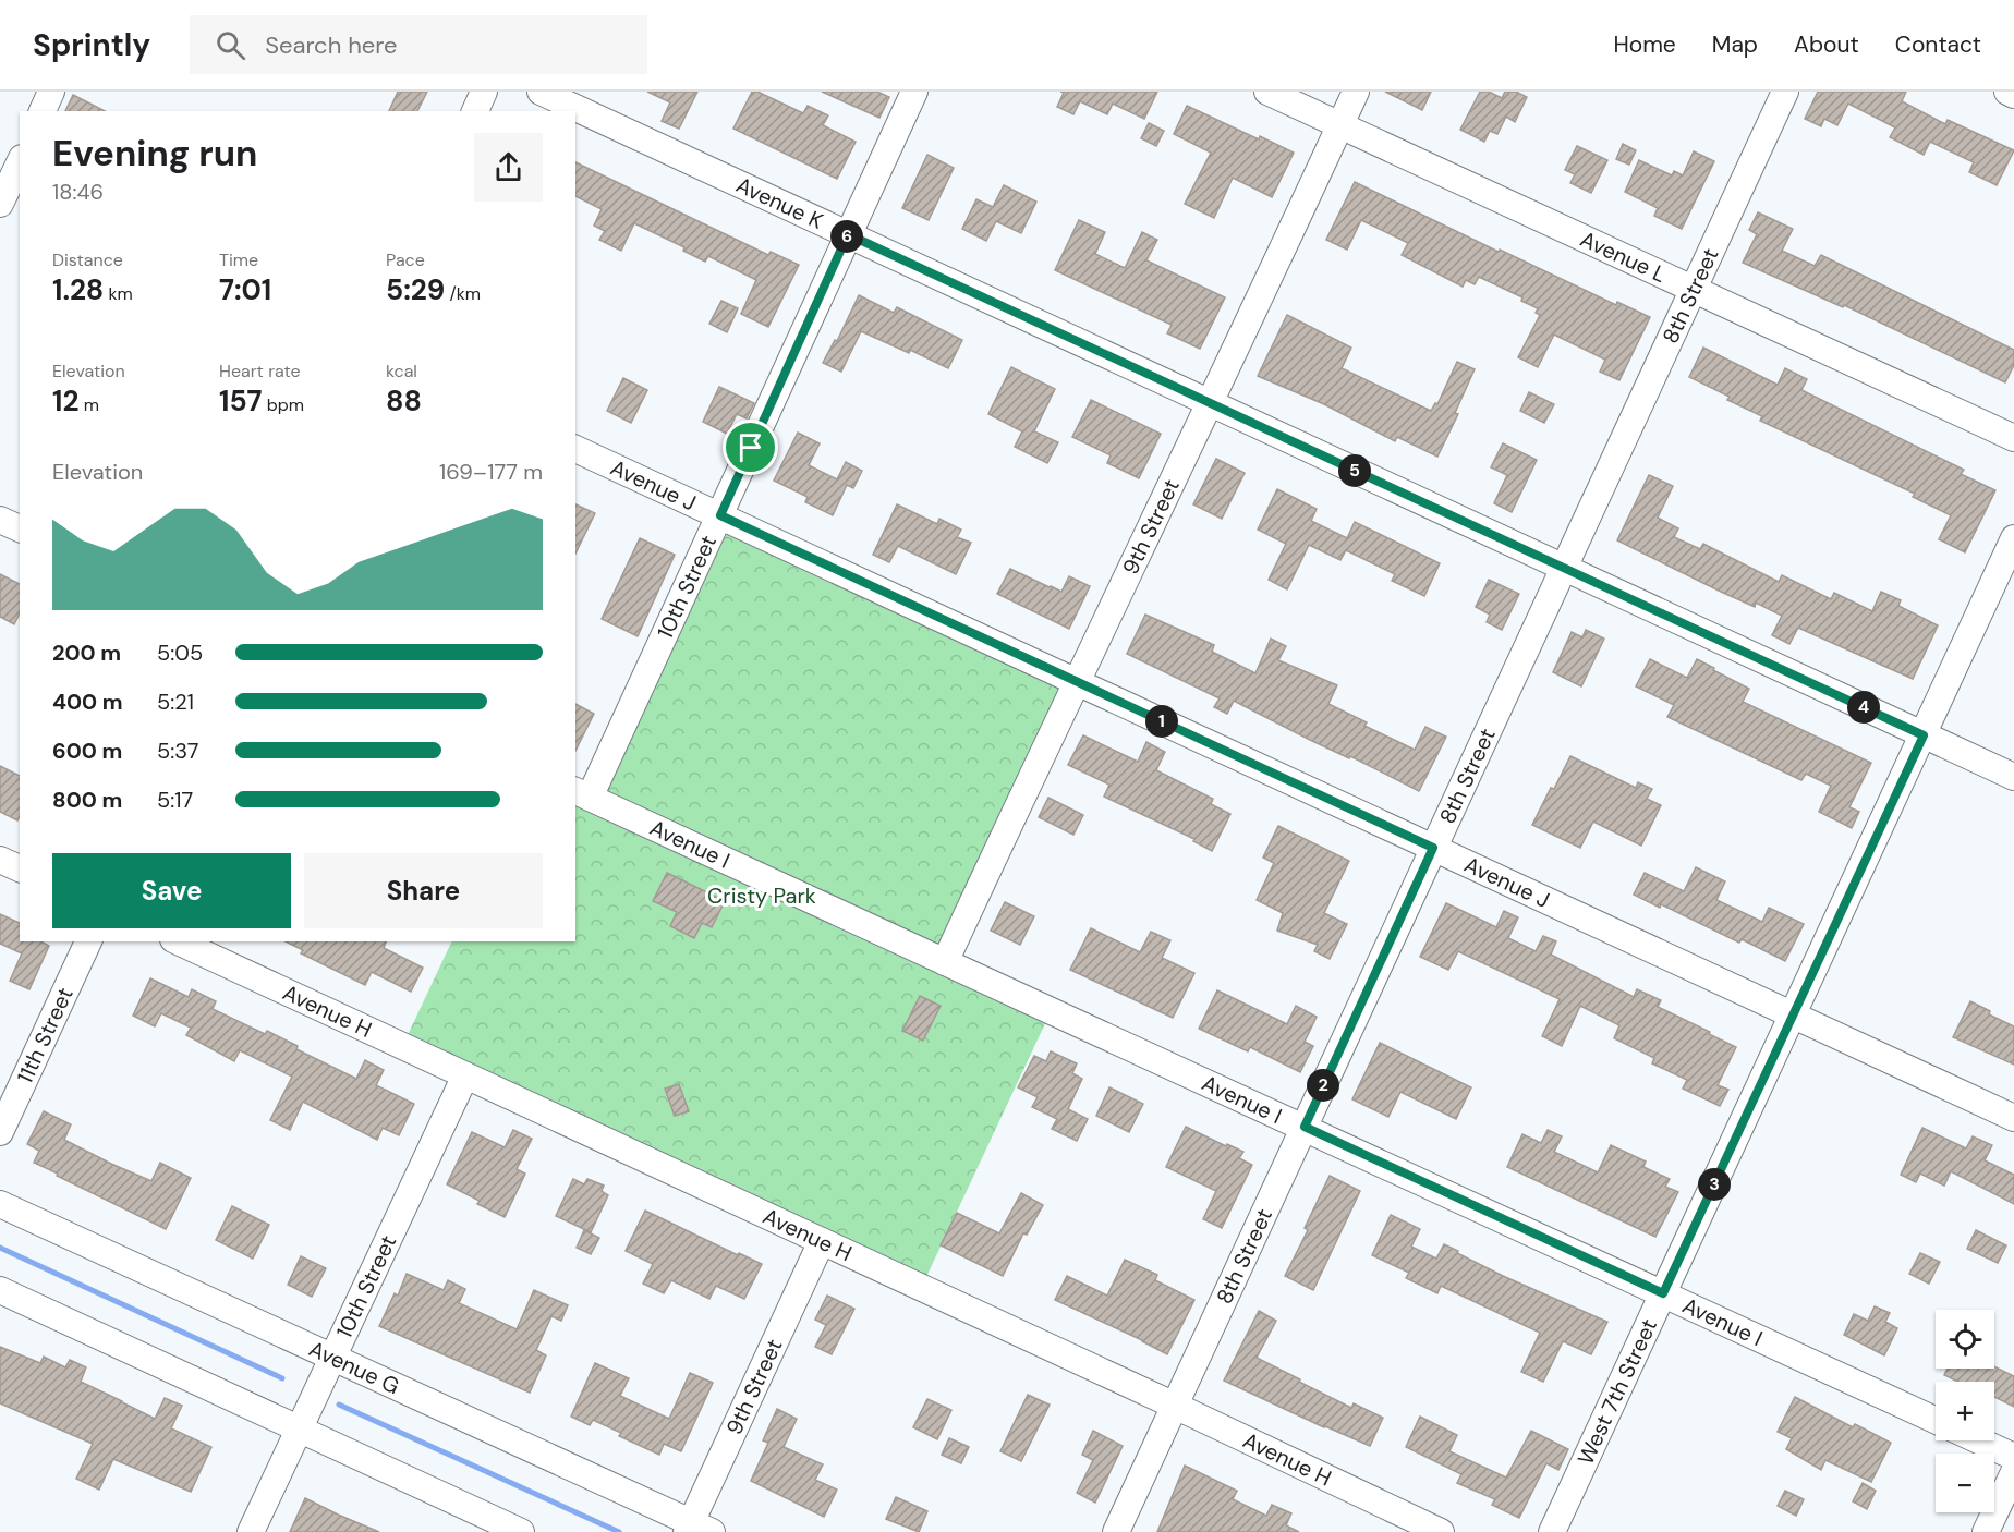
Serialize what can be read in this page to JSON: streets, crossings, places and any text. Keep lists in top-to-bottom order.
{
  "streets": {
    "street": [
      "Avenue K",
      "Avenue L",
      "8th Street",
      "Avenue J",
      "9th Street",
      "10th Street",
      "Avenue I",
      "Avenue H",
      "11th Street",
      "Avenue G",
      "West 7th Street"
    ]
  },
  "crossings": [
    ["Avenue K", "8th Street"],
    ["Avenue K", "9th Street"],
    ["Avenue K", "10th Street"],
    ["Avenue K", "West 7th Street"],
    ["Avenue L", "8th Street"],
    ["Avenue L", "9th Street"],
    ["8th Street", "Avenue J"],
    ["8th Street", "Avenue I"],
    ["8th Street", "Avenue H"],
    ["Avenue J", "9th Street"],
    ["Avenue J", "10th Street"],
    ["Avenue J", "West 7th Street"],
    ["9th Street", "Avenue I"],
    ["9th Street", "Avenue H"],
    ["9th Street", "Avenue G"],
    ["10th Street", "Avenue I"],
    ["10th Street", "Avenue H"],
    ["10th Street", "Avenue G"],
    ["Avenue I", "West 7th Street"]
  ],
  "parks": ["Cristy Park"],
  "page": {
    "header": "Sprintly",
    "search": "Search here",
    "nav": [
      "Home",
      "Map",
      "About",
      "Contact"
    ],
    "heading": ["Evening run", "18:46"],
    "pins": [
      "6",
      "5",
      "4",
      "1",
      "2",
      "3"
    ],
    "stats": [
      ["Distance", "1.28 km"],
      ["Time", "7:01"],
      ["Pace", "5:29 /km"],
      ["Elevation", "12 m"],
      ["Heart rate", "157 bpm"],
      ["kcal", "88"]
    ],
    "chart": ["Elevation", "169–177 m"],
    "list": [
      {
        "name": "200 m",
        "note": "5:05"
      },
      {
        "name": "400 m",
        "note": "5:21"
      },
      {
        "name": "600 m",
        "note": "5:37"
      },
      {
        "name": "800 m",
        "note": "5:17"
      }
    ],
    "buttons": ["Save", "Share"],
    "map_buttons": ["+", "−"]
  }
}
